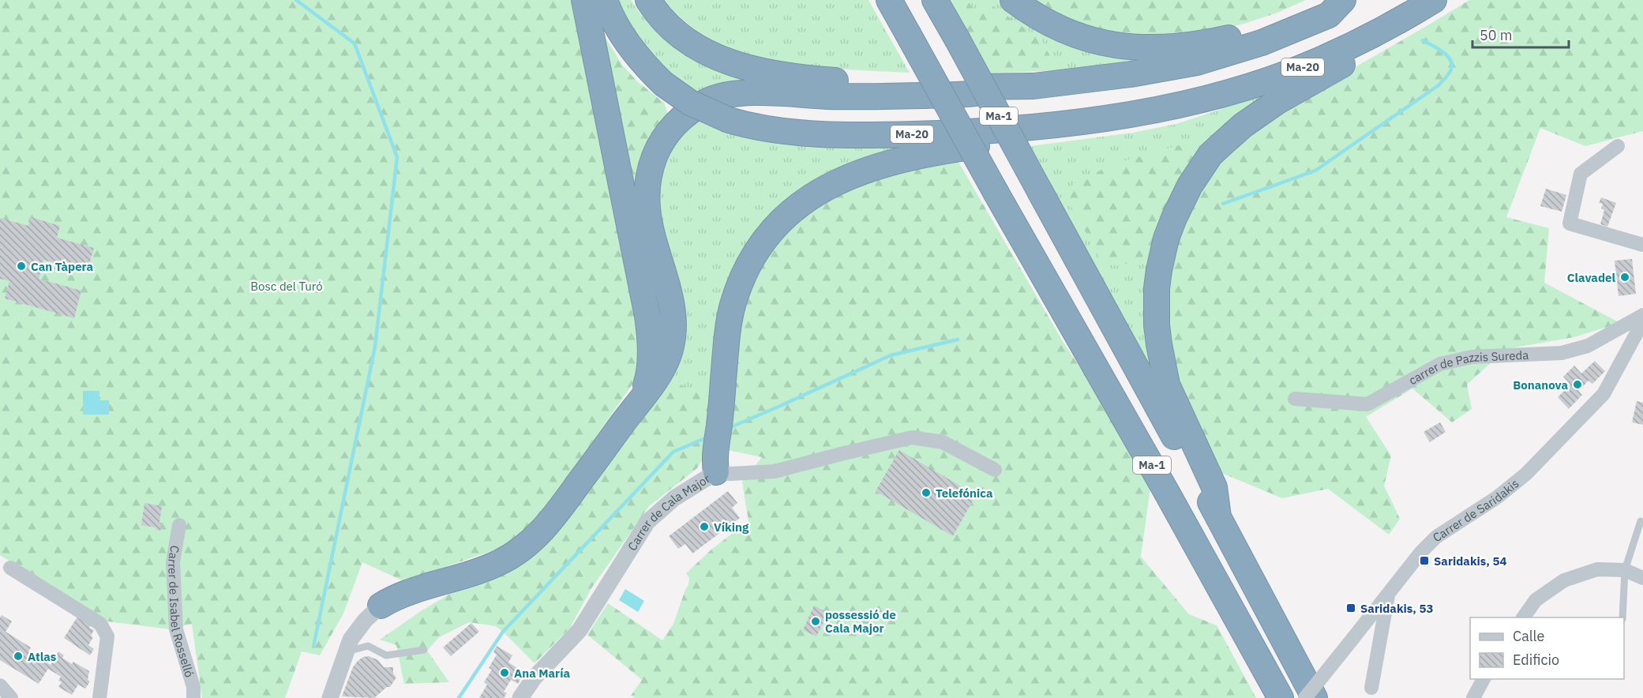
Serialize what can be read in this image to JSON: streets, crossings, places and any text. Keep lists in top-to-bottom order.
{
  "streets": {
    "highway": ["Ma-20", "Ma-1"],
    "street": [
      "carrer de Pazzis Sureda",
      "Carrer de Saridakis",
      "Carrer de Cala Major",
      "Carrer de Isabel Rosselló"
    ]
  },
  "parks": ["Bosc del Turó"],
  "places": {
    "other": [
      "Can Tàpera",
      "Clavadel",
      "Bonanova",
      "Telefónica",
      "Víking",
      "possessió de Cala Major",
      "Atlas",
      "Ana María"
    ],
    "transit": ["Saridakis, 54", "Saridakis, 53"]
  },
  "legend": ["Calle", "Edificio"],
  "scale_bar": "50 m"
}
